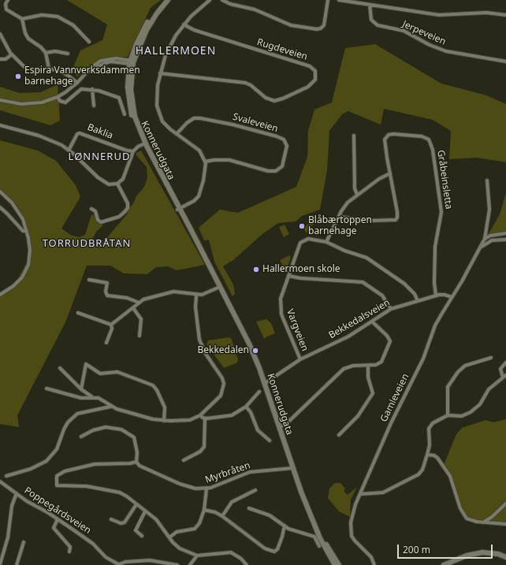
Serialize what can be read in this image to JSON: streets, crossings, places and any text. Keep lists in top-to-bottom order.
{
  "streets": {
    "main road": ["Konnerudgata"],
    "street": [
      "Jerpeveien",
      "Rugdeveien",
      "Svaleveien",
      "Baklia",
      "Gråbeinsletta",
      "Bekkedalsveien",
      "Vargveien",
      "Gamleveien",
      "Myrbråten",
      "Poppegårdsveien"
    ]
  },
  "crossings": [
    ["Konnerudgata", "Bekkedalsveien"],
    ["Konnerudgata", "Myrbråten"],
    ["Gråbeinsletta", "Bekkedalsveien"],
    ["Bekkedalsveien", "Vargveien"],
    ["Bekkedalsveien", "Gamleveien"]
  ],
  "districts": ["HALLERMOEN", "LØNNERUD", "TORRUDBRÅTAN"],
  "places": [
    "Espira Vannverksdammen barnehage",
    "Blåbærtoppen barnehage",
    "Hallermoen skole",
    "Bekkedalen"
  ],
  "scale_bar": "200 m"
}
